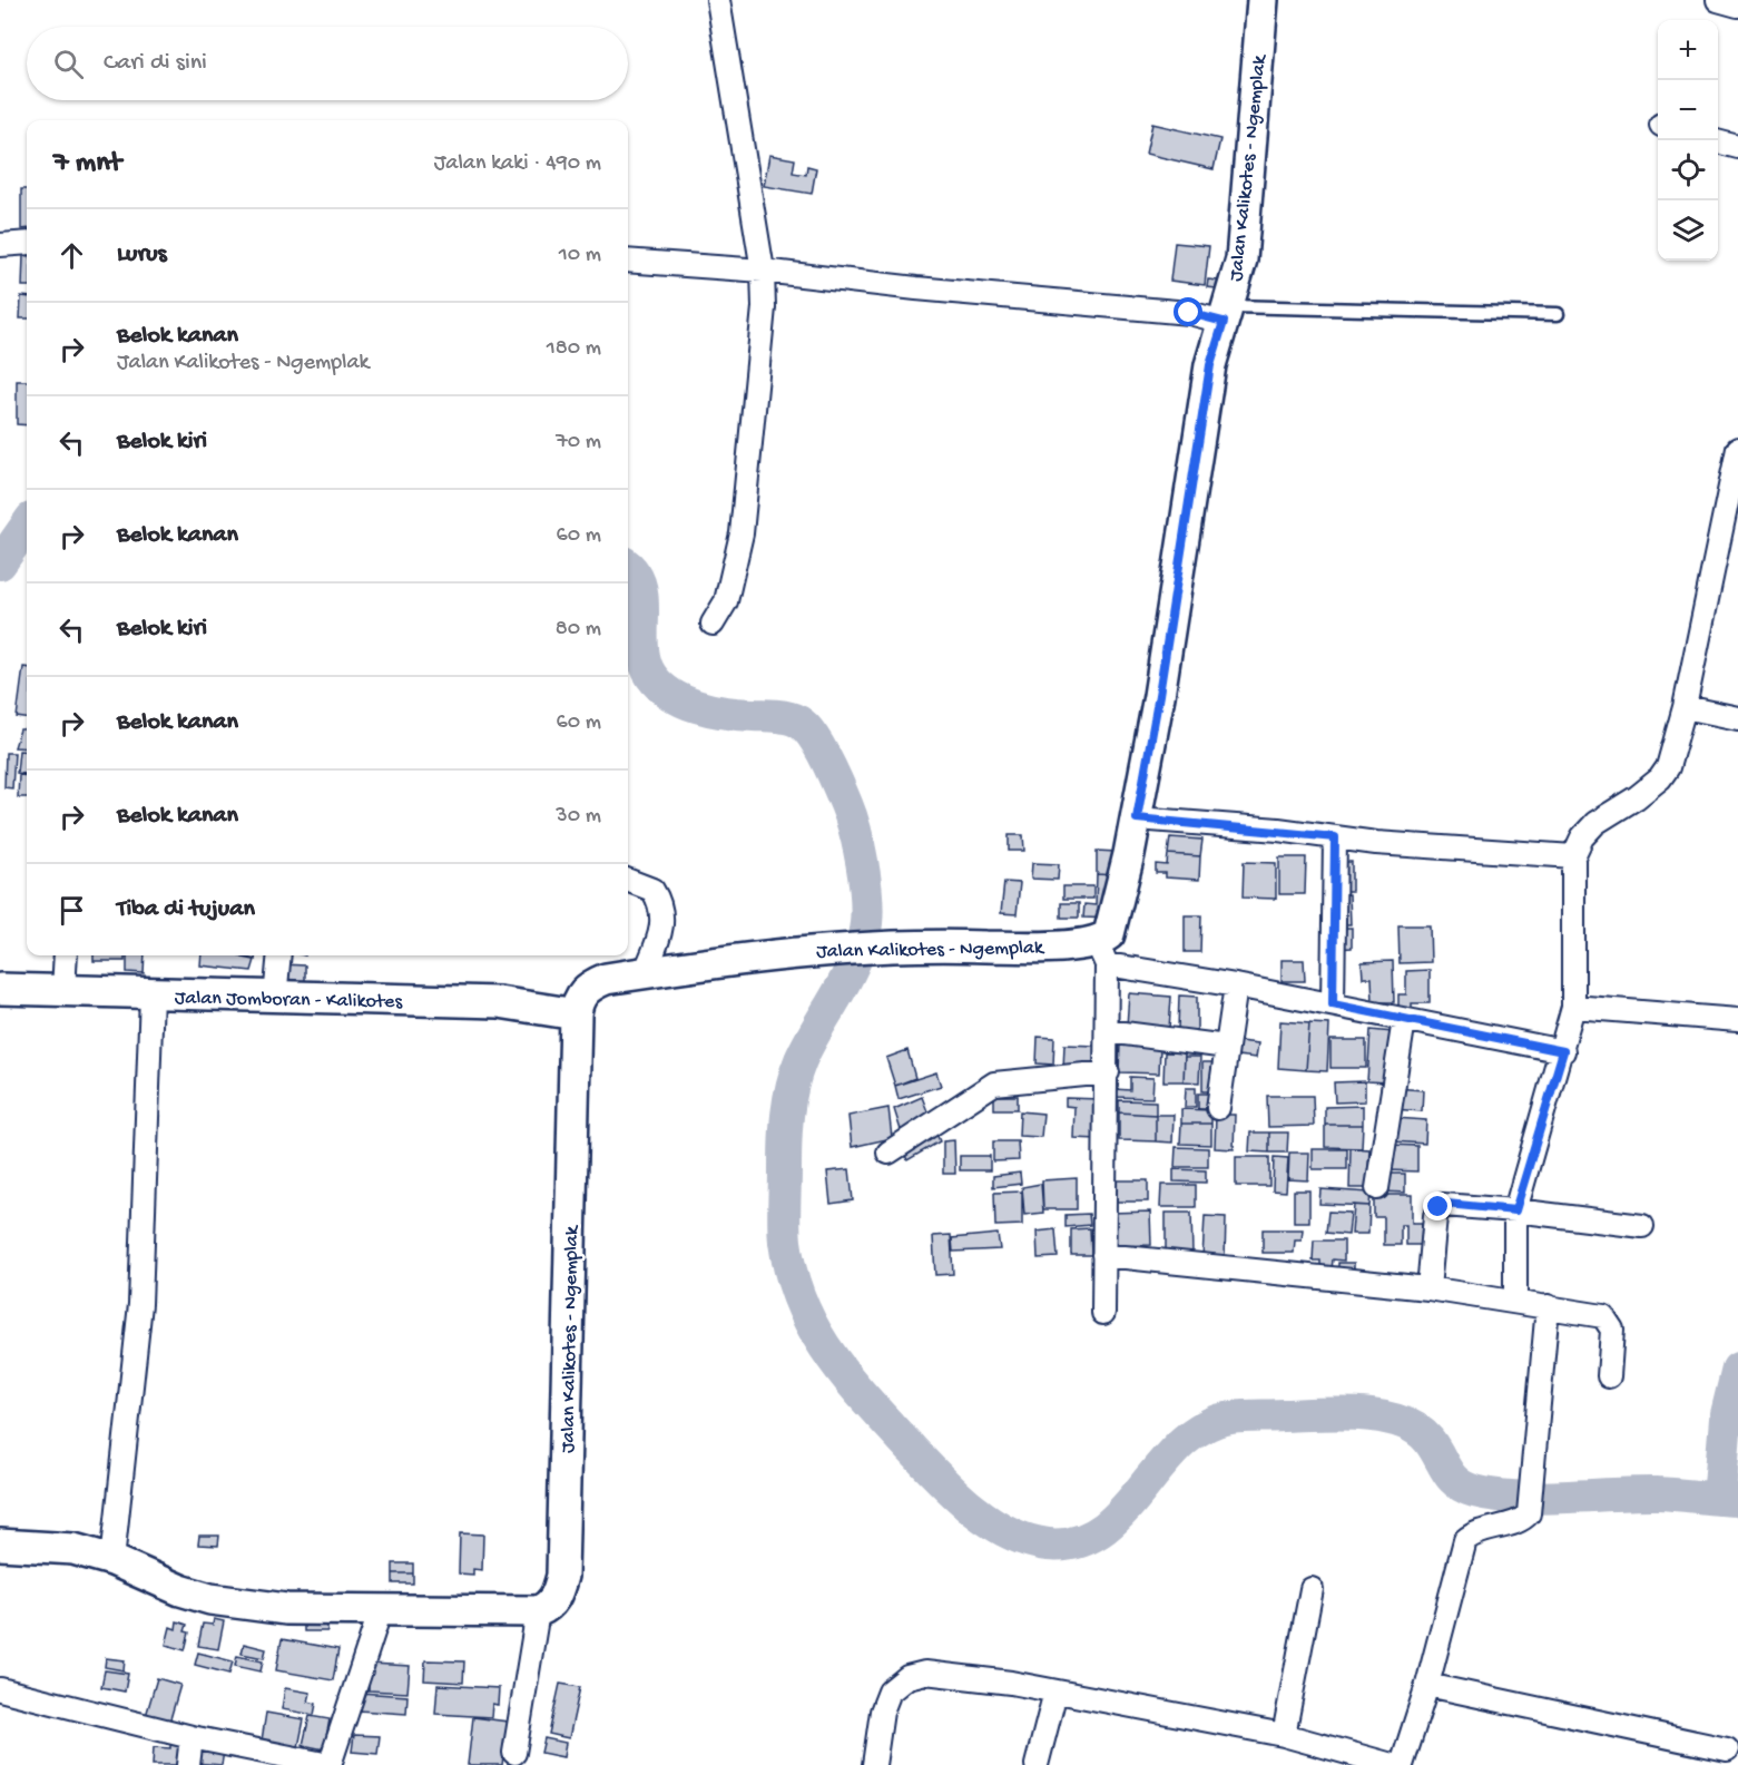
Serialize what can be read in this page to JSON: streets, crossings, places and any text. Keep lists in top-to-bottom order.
{
  "streets": {
    "street": ["Jalan Kalikotes - Ngemplak", "Jalan Jomboran - Kalikotes"]
  },
  "crossings": [
    ["Jalan Kalikotes - Ngemplak", "Jalan Jomboran - Kalikotes"]
  ],
  "page": {
    "map_buttons": ["+", "−"],
    "search": "Cari di sini",
    "heading": ["7 mnt", "Jalan kaki · 490 m"],
    "list": [
      ["Lurus", "10 m"],
      ["Belok kanan", "Jalan Kalikotes - Ngemplak", "180 m"],
      ["Belok kiri", "70 m"],
      ["Belok kanan", "60 m"],
      ["Belok kiri", "80 m"],
      ["Belok kanan", "60 m"],
      ["Belok kanan", "30 m"],
      "Tiba di tujuan"
    ]
  }
}
